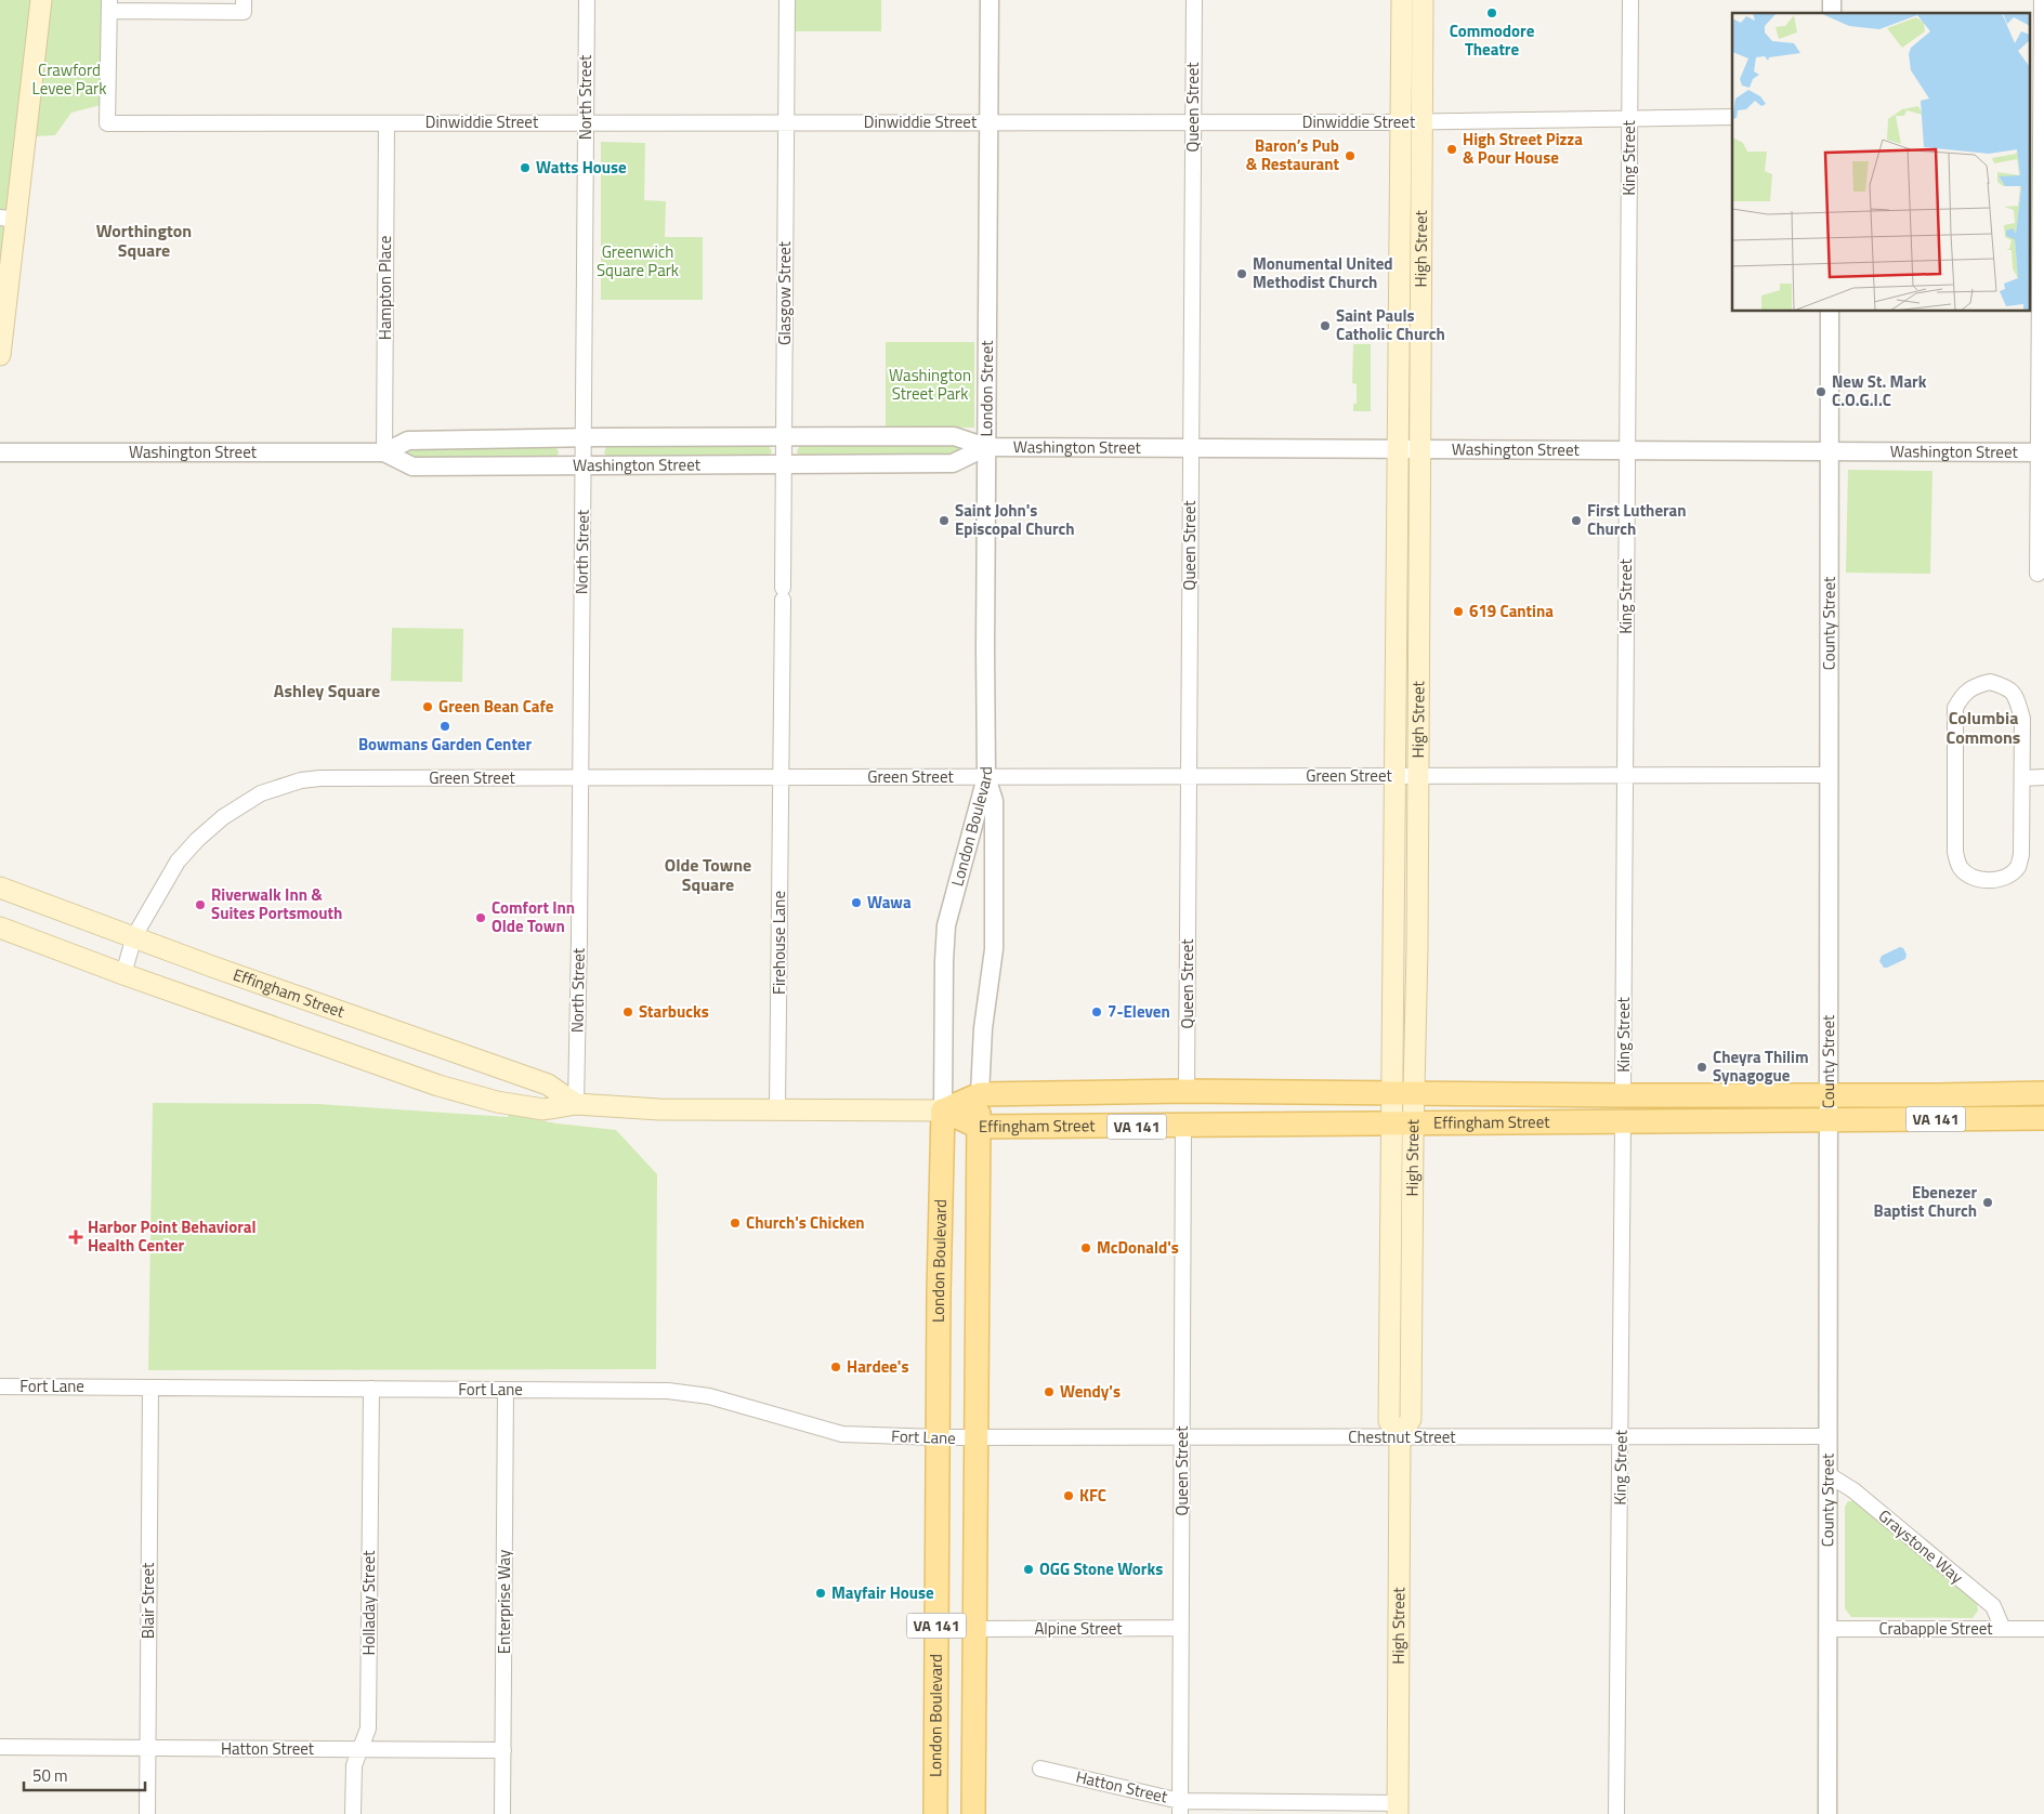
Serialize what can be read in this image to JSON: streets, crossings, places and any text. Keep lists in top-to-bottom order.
{
  "streets": {
    "main road": [
      "High Street",
      "London Boulevard",
      "Effingham Street",
      "VA 141"
    ],
    "street": [
      "North Street",
      "Queen Street",
      "Dinwiddie Street",
      "King Street",
      "Hampton Place",
      "Glasgow Street",
      "London Street",
      "Washington Street",
      "County Street",
      "Green Street",
      "Firehouse Lane",
      "Fort Lane",
      "Chestnut Street",
      "Graystone Way",
      "Blair Street",
      "Enterprise Way",
      "Holladay Street",
      "Alpine Street",
      "Crabapple Street",
      "Hatton Street"
    ]
  },
  "crossings": [
    ["North Street", "Dinwiddie Street"],
    ["North Street", "Washington Street"],
    ["North Street", "Green Street"],
    ["North Street", "Effingham Street"],
    ["Queen Street", "Dinwiddie Street"],
    ["Queen Street", "Washington Street"],
    ["Queen Street", "Green Street"],
    ["Queen Street", "Effingham Street"],
    ["Queen Street", "Chestnut Street"],
    ["Queen Street", "Alpine Street"],
    ["Queen Street", "Hatton Street"],
    ["Dinwiddie Street", "King Street"],
    ["Dinwiddie Street", "High Street"],
    ["Dinwiddie Street", "Hampton Place"],
    ["Dinwiddie Street", "Glasgow Street"],
    ["Dinwiddie Street", "London Street"],
    ["King Street", "Washington Street"],
    ["King Street", "Green Street"],
    ["King Street", "Effingham Street"],
    ["King Street", "Chestnut Street"],
    ["High Street", "Washington Street"],
    ["High Street", "Green Street"],
    ["High Street", "Effingham Street"],
    ["High Street", "Chestnut Street"],
    ["High Street", "Hatton Street"],
    ["Hampton Place", "Washington Street"],
    ["Glasgow Street", "Washington Street"],
    ["Glasgow Street", "Green Street"],
    ["Glasgow Street", "Firehouse Lane"],
    ["London Street", "Washington Street"],
    ["London Street", "Green Street"],
    ["London Street", "London Boulevard"],
    ["Washington Street", "County Street"],
    ["County Street", "Green Street"],
    ["County Street", "Effingham Street"],
    ["County Street", "Chestnut Street"],
    ["County Street", "Graystone Way"],
    ["County Street", "Crabapple Street"],
    ["Green Street", "London Boulevard"],
    ["Green Street", "Firehouse Lane"],
    ["Green Street", "Effingham Street"],
    ["London Boulevard", "Effingham Street"],
    ["London Boulevard", "Fort Lane"],
    ["London Boulevard", "Chestnut Street"],
    ["London Boulevard", "Alpine Street"],
    ["Firehouse Lane", "Effingham Street"],
    ["Fort Lane", "Chestnut Street"],
    ["Fort Lane", "Blair Street"],
    ["Fort Lane", "Enterprise Way"],
    ["Fort Lane", "Holladay Street"],
    ["Graystone Way", "Crabapple Street"],
    ["Blair Street", "Hatton Street"],
    ["Enterprise Way", "Hatton Street"],
    ["Holladay Street", "Hatton Street"]
  ],
  "districts": [
    "Worthington Square",
    "Ashley Square",
    "Columbia Commons",
    "Olde Towne Square"
  ],
  "parks": ["Crawford Levee Park", "Greenwich Square Park", "Washington Street Park"],
  "places": {
    "other": [
      "Commodore Theatre",
      "High Street Pizza & Pour House",
      "Baron’s Pub & Restaurant",
      "Watts House",
      "Monumental United Methodist Church",
      "Saint Pauls Catholic Church",
      "New St. Mark C.O.G.I.C",
      "Saint John's Episcopal Church",
      "First Lutheran Church",
      "619 Cantina",
      "Green Bean Cafe",
      "Bowmans Garden Center",
      "Wawa",
      "Riverwalk Inn & Suites Portsmouth",
      "Comfort Inn Olde Town",
      "Starbucks",
      "7-Eleven",
      "Cheyra Thilim Synagogue",
      "Ebenezer Baptist Church",
      "Church's Chicken",
      "McDonald's",
      "Hardee's",
      "Wendy's",
      "KFC",
      "OGG Stone Works",
      "Mayfair House"
    ],
    "health": ["Harbor Point Behavioral Health Center"]
  },
  "scale_bar": "50 m"
}
